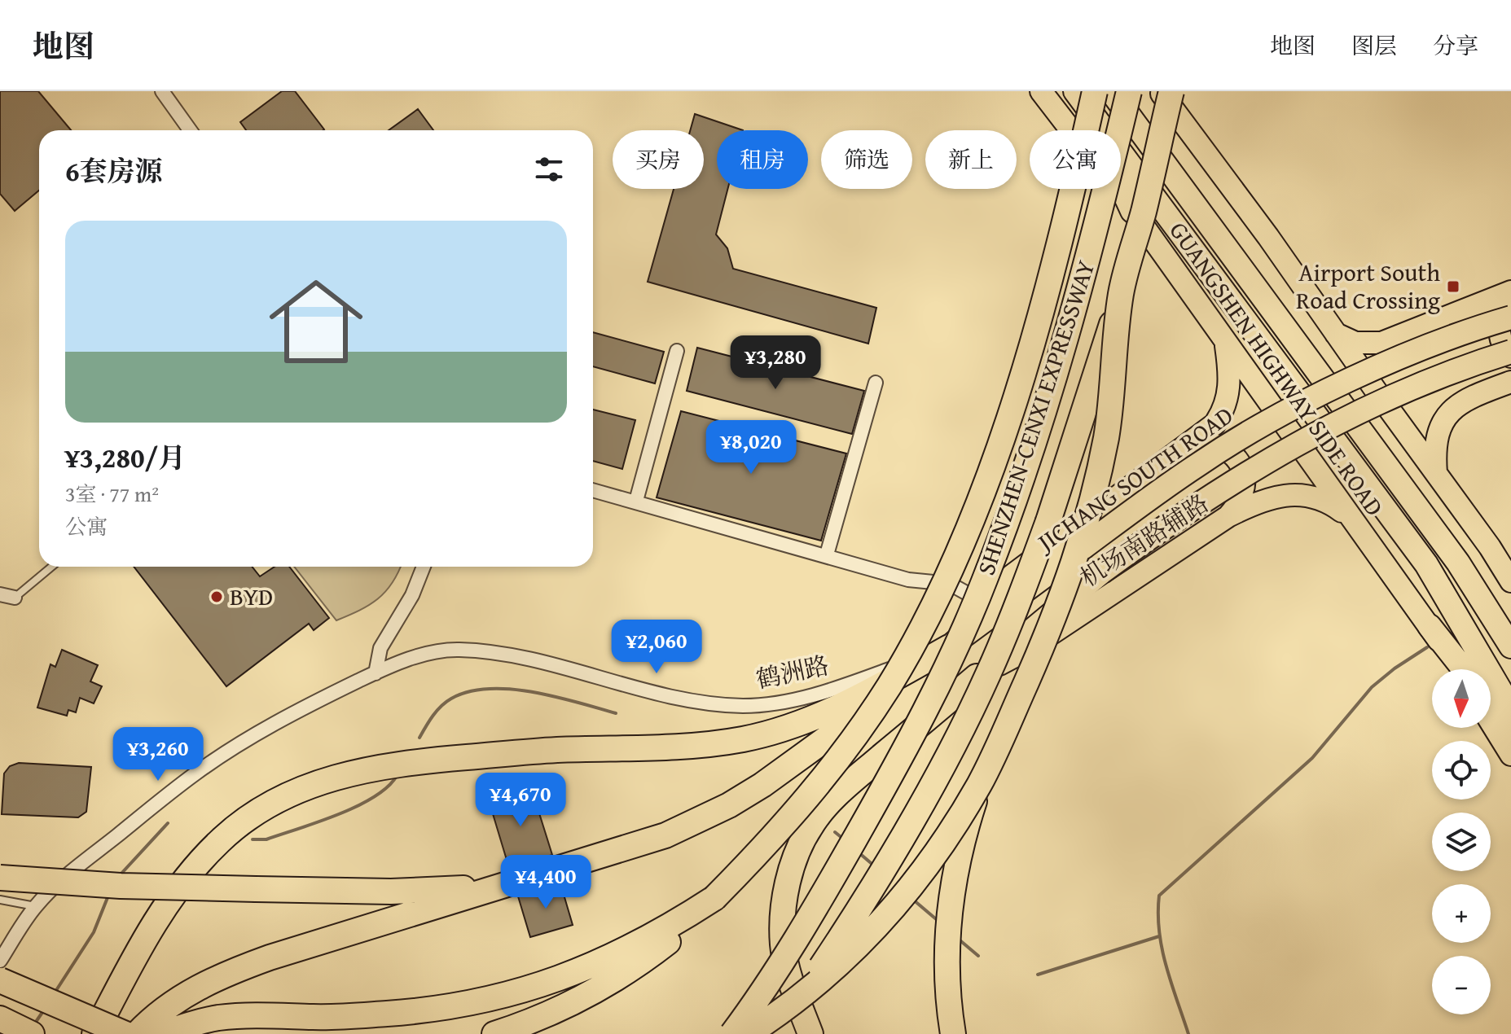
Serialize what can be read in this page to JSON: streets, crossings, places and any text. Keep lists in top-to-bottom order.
{
  "streets": {
    "highway": ["SHENZHEN-CENXI EXPRESSWAY", "JICHANG SOUTH ROAD"],
    "main road": ["GUANGSHEN HIGHWAY SIDE ROAD", "机场南路辅路"],
    "street": ["鹤洲路"]
  },
  "crossings": [
    ["GUANGSHEN HIGHWAY SIDE ROAD", "机场南路辅路"],
    ["JICHANG SOUTH ROAD", "机场南路辅路"],
    ["JICHANG SOUTH ROAD", "鹤洲路"],
    ["机场南路辅路", "鹤洲路"]
  ],
  "places": {
    "transit": ["Airport South Road Crossing"],
    "other": ["BYD"]
  },
  "north": "bottom",
  "page": {
    "header": "地图",
    "nav": ["地图", "图层", "分享"],
    "chip": [
      "买房",
      "租房",
      "筛选",
      "新上",
      "公寓"
    ],
    "heading": "6套房源",
    "list": [
      {
        "name": "¥3,280/月",
        "note": "3室 · 77 m² · 公寓"
      }
    ],
    "price": [
      "¥3,280",
      "¥8,020",
      "¥2,060",
      "¥3,260",
      "¥4,670",
      "¥4,400"
    ],
    "map_buttons": ["+", "−"]
  }
}
